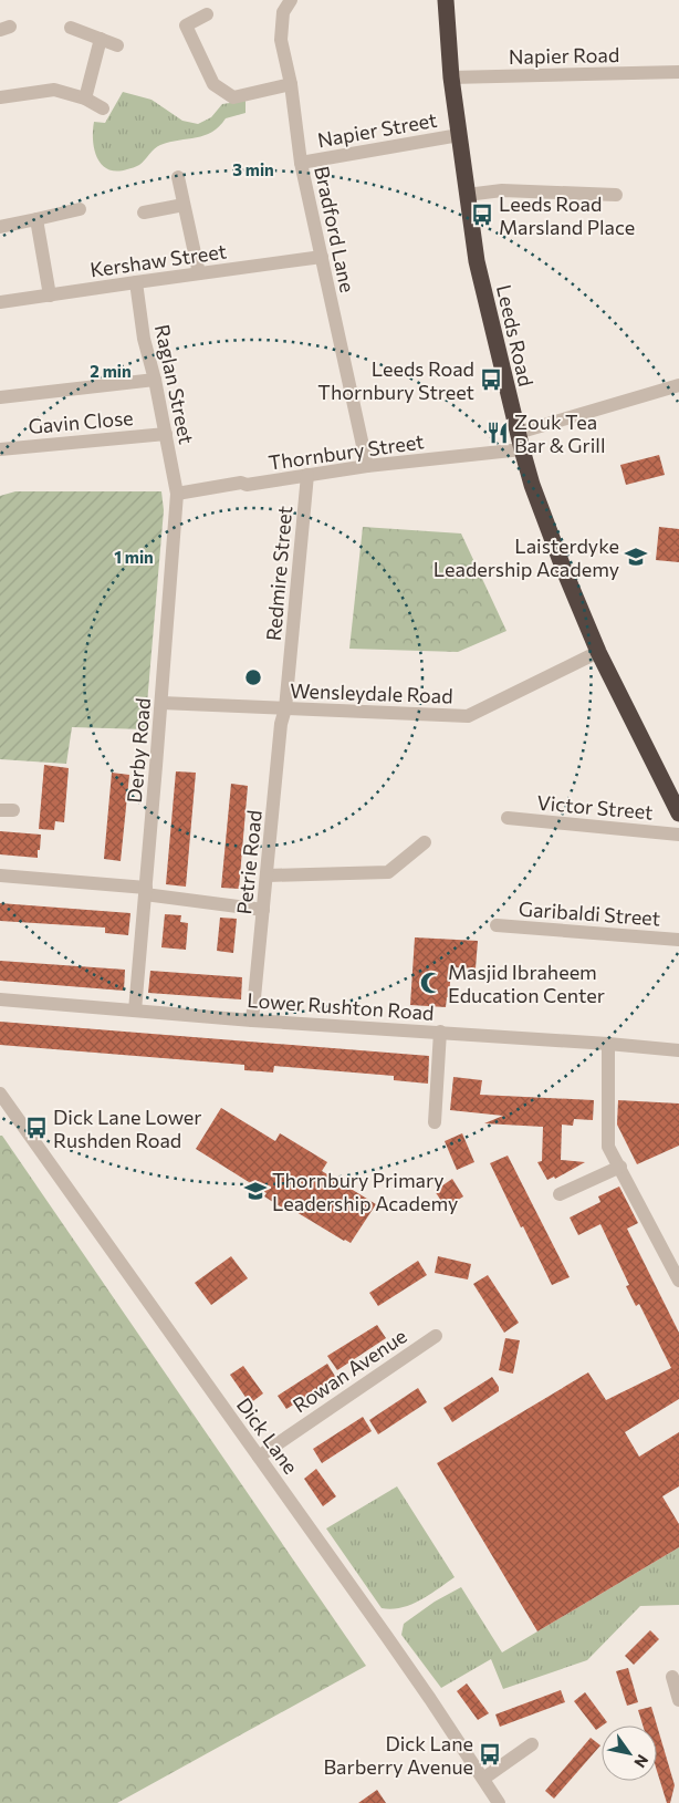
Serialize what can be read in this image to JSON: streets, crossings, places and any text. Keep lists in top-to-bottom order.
{
  "streets": {
    "highway": ["Leeds Road"],
    "street": [
      "Napier Road",
      "Napier Street",
      "Bradford Lane",
      "Kershaw Street",
      "Raglan Street",
      "Gavin Close",
      "Thornbury Street",
      "Redmire Street",
      "Wensleydale Road",
      "Derby Road",
      "Victor Street",
      "Petrie Road",
      "Garibaldi Street",
      "Lower Rushton Road",
      "Rowan Avenue",
      "Dick Lane"
    ]
  },
  "crossings": [
    ["Napier Road", "Leeds Road"],
    ["Napier Street", "Bradford Lane"],
    ["Napier Street", "Leeds Road"],
    ["Bradford Lane", "Kershaw Street"],
    ["Bradford Lane", "Thornbury Street"],
    ["Kershaw Street", "Raglan Street"],
    ["Leeds Road", "Thornbury Street"],
    ["Leeds Road", "Wensleydale Road"],
    ["Raglan Street", "Gavin Close"],
    ["Raglan Street", "Thornbury Street"],
    ["Raglan Street", "Derby Road"],
    ["Thornbury Street", "Redmire Street"],
    ["Thornbury Street", "Derby Road"],
    ["Redmire Street", "Wensleydale Road"],
    ["Redmire Street", "Petrie Road"],
    ["Wensleydale Road", "Derby Road"],
    ["Wensleydale Road", "Petrie Road"],
    ["Derby Road", "Lower Rushton Road"],
    ["Petrie Road", "Lower Rushton Road"],
    ["Rowan Avenue", "Dick Lane"]
  ],
  "places": {
    "bus stop": [
      "Leeds Road Marsland Place",
      "Leeds Road Thornbury Street",
      "Dick Lane Lower Rushden Road",
      "Dick Lane Barberry Avenue"
    ],
    "restaurant": ["Zouk Tea Bar & Grill"],
    "school or university": ["Laisterdyke Leadership Academy", "Thornbury Primary Leadership Academy"],
    "mosque": ["Masjid Ibraheem Education Center"]
  },
  "north": "bottom right",
  "rings": ["3 min", "2 min", "1 min"]
}
